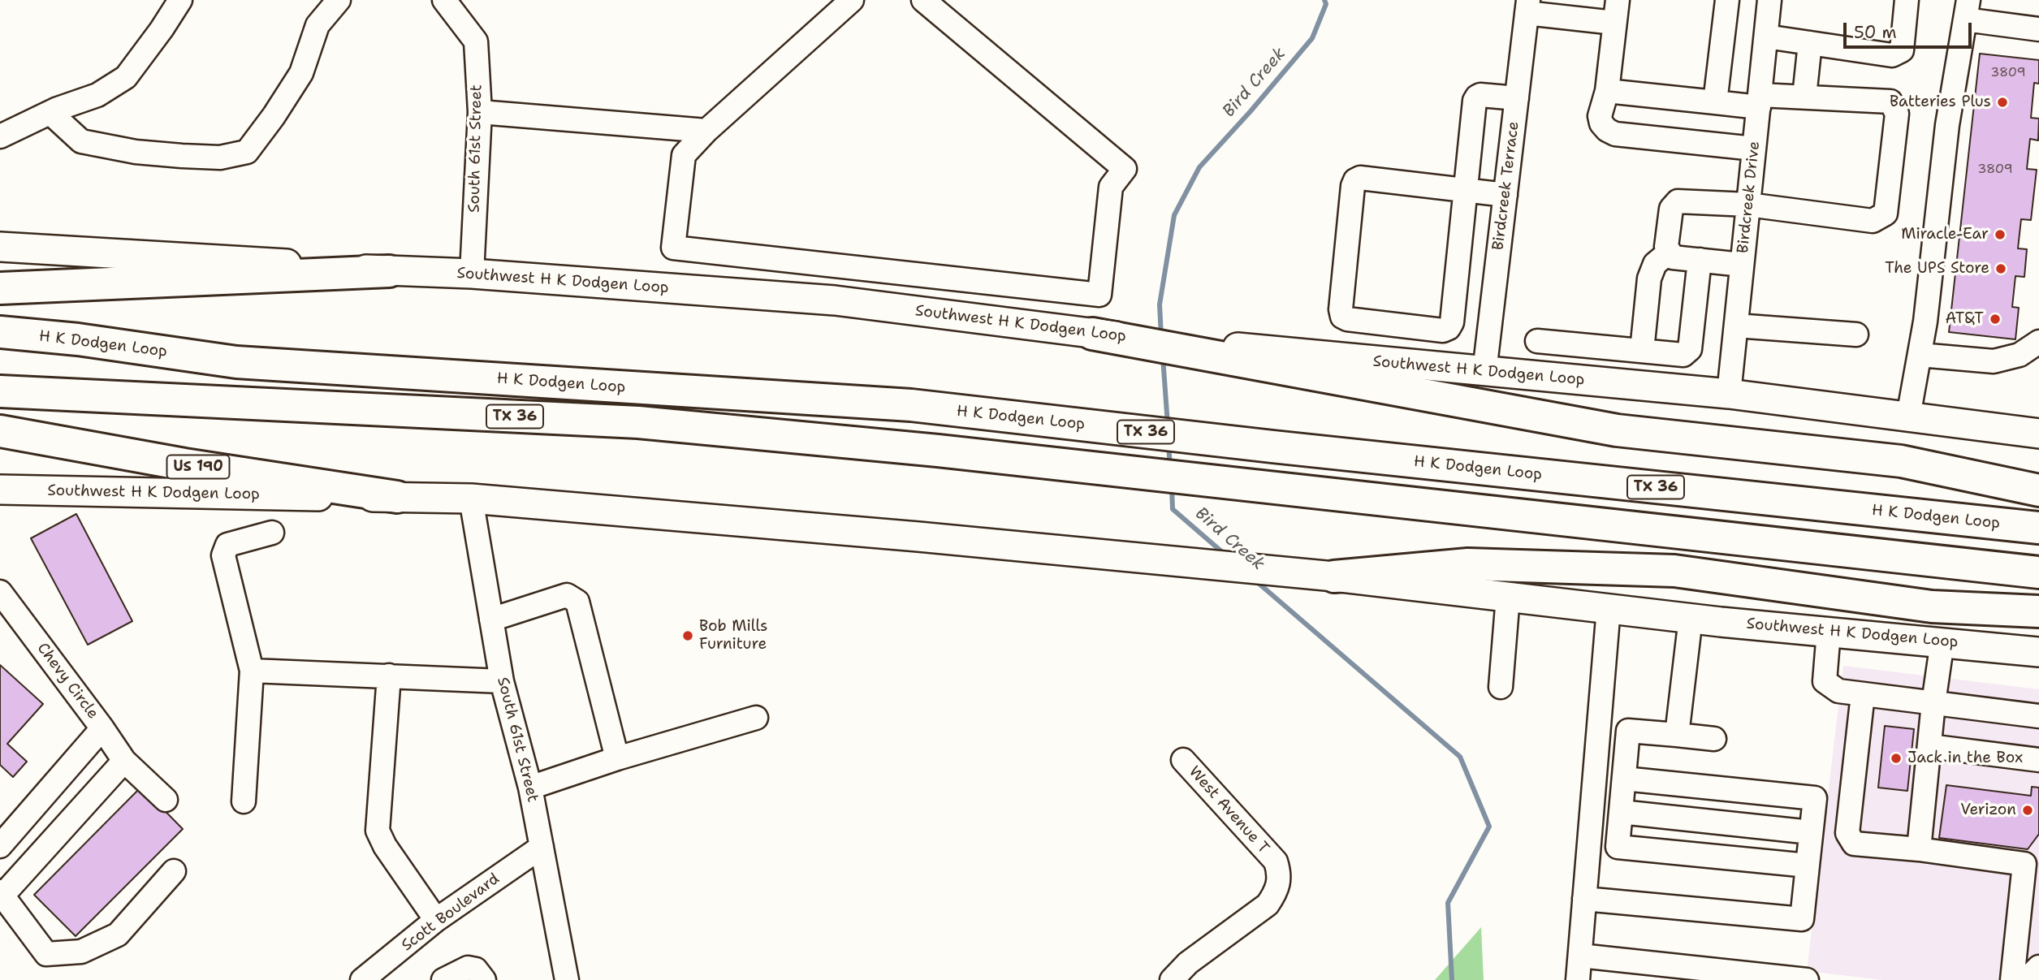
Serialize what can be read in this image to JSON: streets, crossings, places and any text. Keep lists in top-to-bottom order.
{
  "streets": {
    "highway": ["H K Dodgen Loop", "TX 36", "US 190"],
    "main road": ["Southwest H K Dodgen Loop"],
    "street": [
      "South 61st Street",
      "Birdcreek Terrace",
      "Birdcreek Drive",
      "Chevy Circle",
      "West Avenue T",
      "Scott Boulevard"
    ]
  },
  "crossings": [
    ["South 61st Street", "Southwest H K Dodgen Loop"],
    ["South 61st Street", "Scott Boulevard"],
    ["Birdcreek Terrace", "Southwest H K Dodgen Loop"],
    ["Birdcreek Drive", "Southwest H K Dodgen Loop"],
    ["Southwest H K Dodgen Loop", "US 190"]
  ],
  "water": ["Bird Creek"],
  "places": [
    "Batteries Plus",
    "Miracle-Ear",
    "The UPS Store",
    "AT&T",
    "Bob Mills Furniture",
    "Jack in the Box",
    "Verizon"
  ],
  "house_numbers": ["3809", "3809"],
  "scale_bar": "50 m"
}
